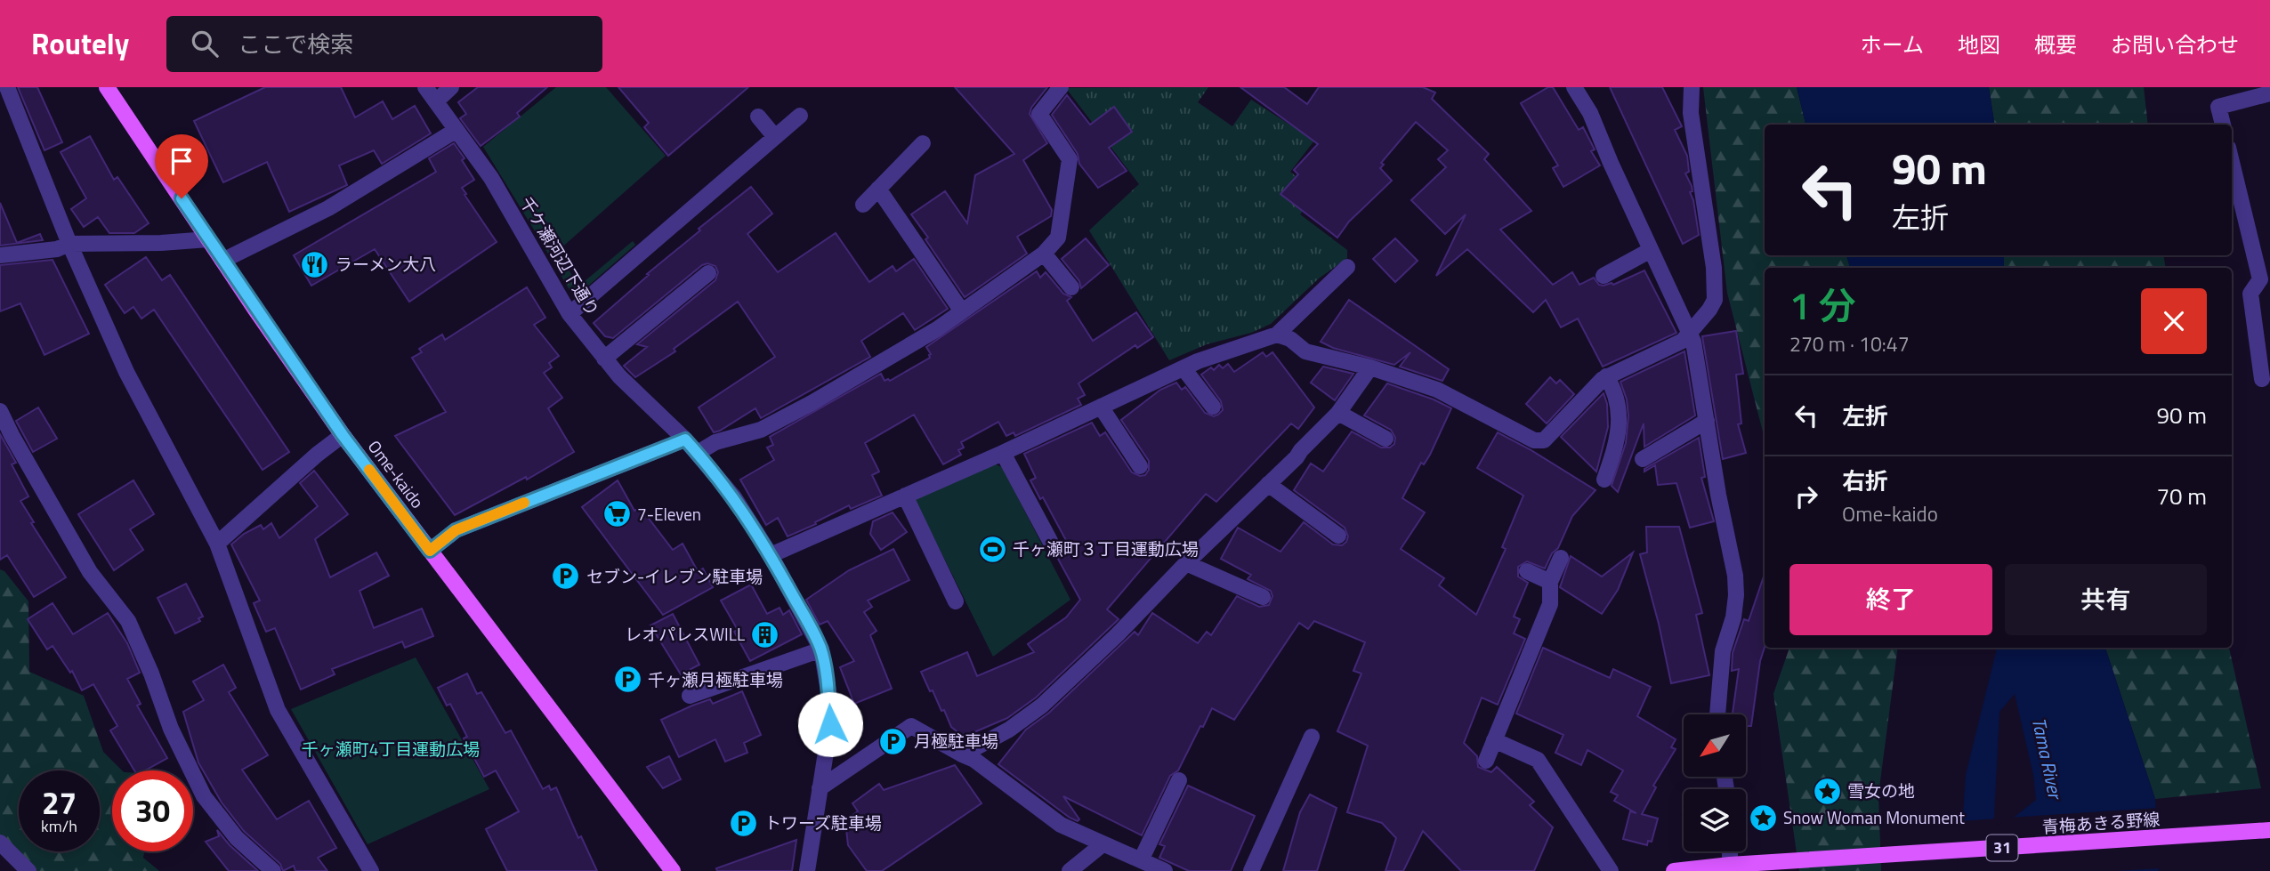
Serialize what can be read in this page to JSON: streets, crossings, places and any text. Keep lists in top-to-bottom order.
{
  "streets": {
    "main road": ["Ome-kaido", "青梅あきる野線", "31"],
    "street": ["千ケ瀬河辺下通り"]
  },
  "water": ["Tama River"],
  "parks": ["千ヶ瀬町4丁目運動広場"],
  "places": {
    "restaurant": ["ラーメン大八"],
    "supermarket": ["7-Eleven"],
    "sports": ["千ヶ瀬町３丁目運動広場"],
    "parking": [
      "セブン-イレブン駐車場",
      "千ヶ瀬月極駐車場",
      "月極駐車場",
      "トワーズ駐車場"
    ],
    "building": ["レオパレスWILL"],
    "place": ["雪女の地", "Snow Woman Monument"]
  },
  "north": "bottom left",
  "page": {
    "header": "Routely",
    "search": "ここで検索",
    "nav": [
      "ホーム",
      "地図",
      "概要",
      "お問い合わせ"
    ],
    "turn": ["90 m", "左折"],
    "heading": ["1 分", "270 m · 10:47"],
    "list": [
      {
        "name": "左折",
        "value": "90 m"
      },
      {
        "name": "右折",
        "note": "Ome-kaido",
        "value": "70 m"
      }
    ],
    "buttons": ["終了", "共有"],
    "speed": "27 km/h",
    "limit": "30"
  }
}
